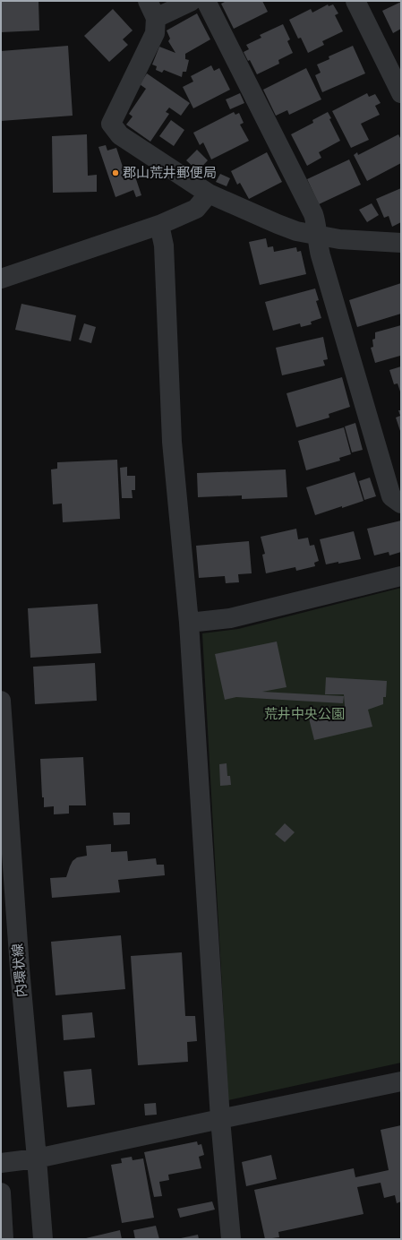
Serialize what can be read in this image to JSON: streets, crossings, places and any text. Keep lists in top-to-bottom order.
{
  "streets": {
    "street": ["内環状線"]
  },
  "parks": ["荒井中央公園"],
  "places": ["郡山荒井郵便局"]
}
